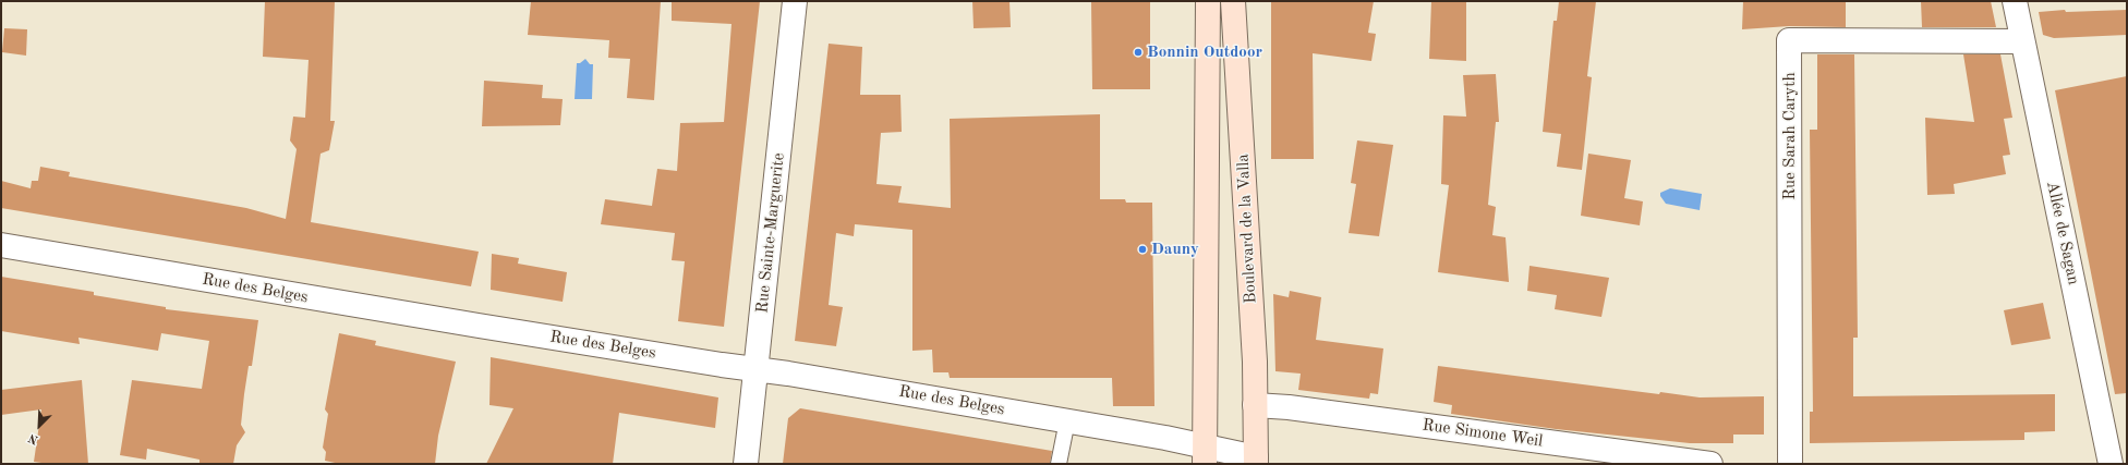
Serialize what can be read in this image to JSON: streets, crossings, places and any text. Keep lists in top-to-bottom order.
{
  "streets": {
    "main road": ["Boulevard de la Valla"],
    "street": [
      "Rue Sarah Caryth",
      "Rue Sainte-Marguerite",
      "Allée de Sagan",
      "Rue des Belges",
      "Rue Simone Weil"
    ]
  },
  "crossings": [
    ["Rue Sarah Caryth", "Allée de Sagan"],
    ["Boulevard de la Valla", "Rue des Belges"],
    ["Boulevard de la Valla", "Rue Simone Weil"],
    ["Rue Sainte-Marguerite", "Rue des Belges"]
  ],
  "places": ["Bonnin Outdoor", "Dauny"],
  "north": "bottom left"
}
